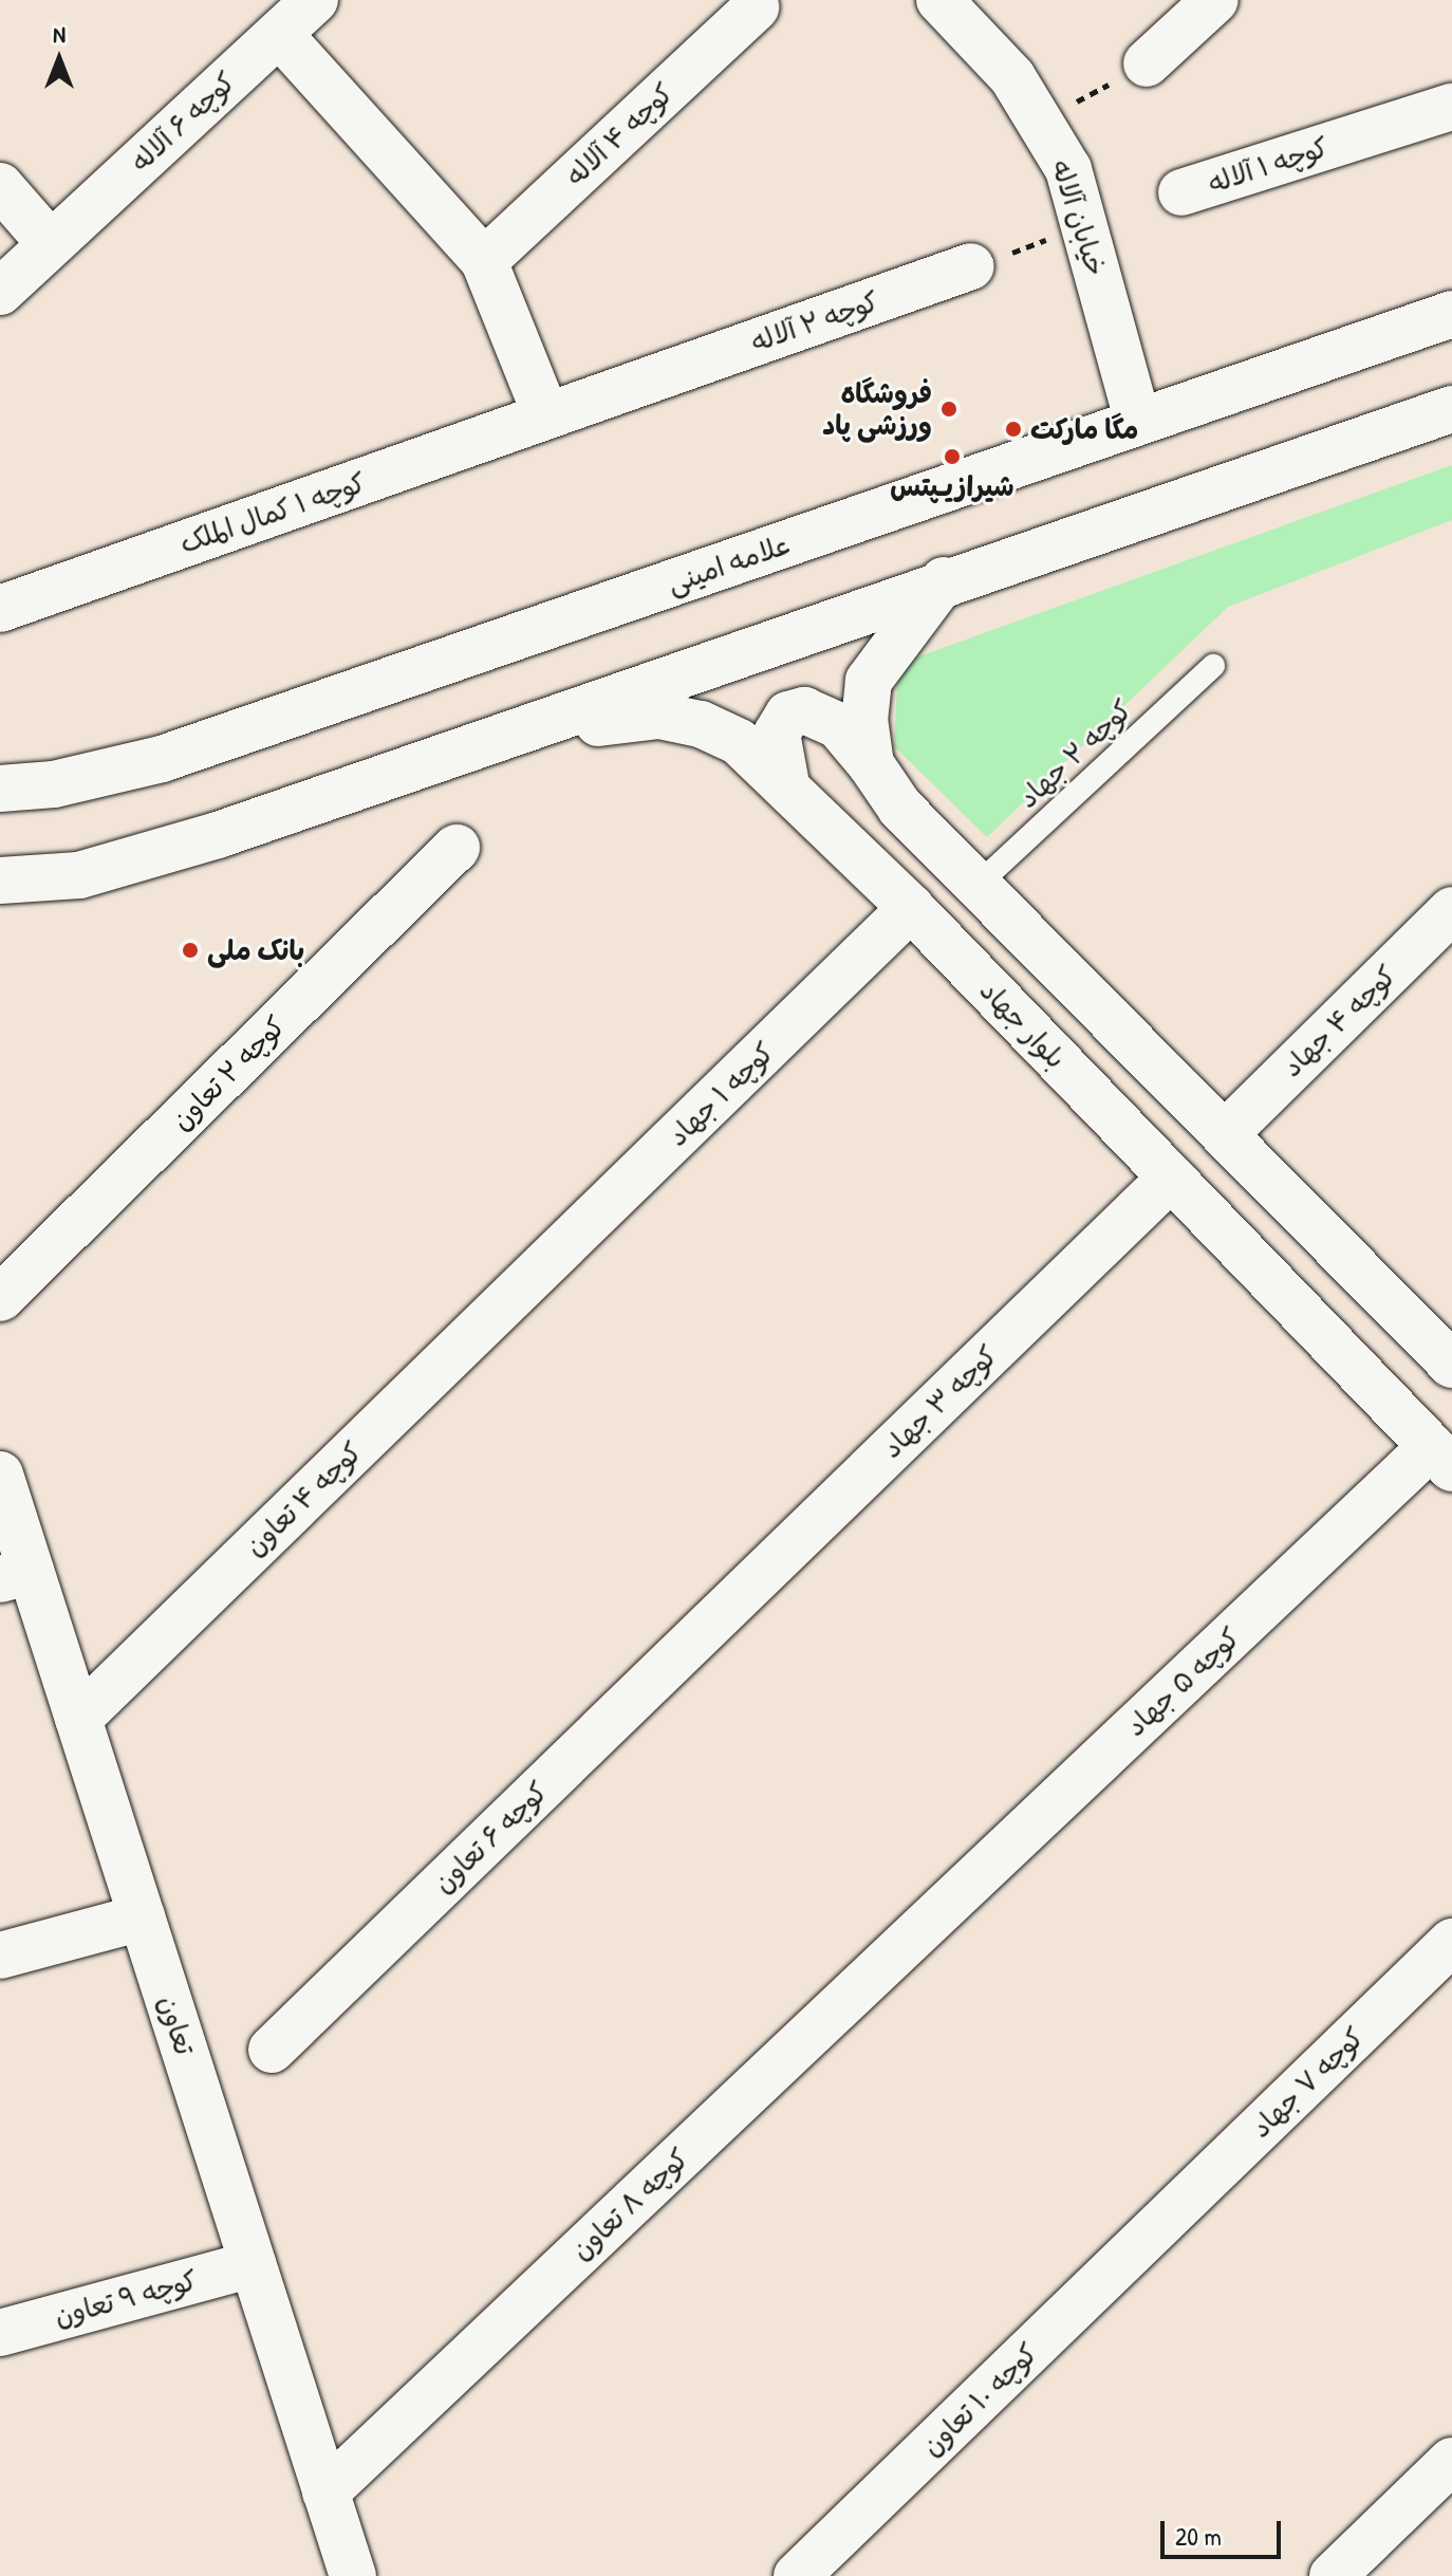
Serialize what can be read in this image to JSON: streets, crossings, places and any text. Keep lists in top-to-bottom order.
{
  "streets": {
    "street": [
      "کوچه ۶ آلاله",
      "کوچه ۴ آلاله",
      "کوچه ۱ آلاله",
      "خیابان آلاله",
      "کوچه ۲ آلاله",
      "کوچه ۱ کمال الملک",
      "علامه امینی",
      "کوچه ۴ جهاد",
      "بلوار جهاد",
      "کوچه ۲ تعاون",
      "کوچه ۱ جهاد",
      "کوچه ۳ جهاد",
      "کوچه ۴ تعاون",
      "کوچه ۵ جهاد",
      "کوچه ۶ تعاون",
      "تعاون",
      "کوچه ۷ جهاد",
      "کوچه ۸ تعاون",
      "کوچه ۹ تعاون",
      "کوچه ۱۰ تعاون"
    ],
    "lane": ["کوچه ۲ جهاد"]
  },
  "crossings": [
    ["خیابان آلاله", "علامه امینی"],
    ["کوچه ۲ آلاله", "کوچه ۱ کمال الملک"],
    ["بلوار جهاد", "کوچه ۱ جهاد"],
    ["بلوار جهاد", "کوچه ۳ جهاد"],
    ["بلوار جهاد", "کوچه ۵ جهاد"],
    ["کوچه ۱ جهاد", "کوچه ۴ تعاون"],
    ["کوچه ۳ جهاد", "کوچه ۶ تعاون"],
    ["کوچه ۴ تعاون", "تعاون"],
    ["کوچه ۵ جهاد", "کوچه ۸ تعاون"],
    ["تعاون", "کوچه ۸ تعاون"],
    ["تعاون", "کوچه ۹ تعاون"],
    ["کوچه ۷ جهاد", "کوچه ۱۰ تعاون"]
  ],
  "places": [
    "فروشگاه ورزشی پاد",
    "مگا مارکت",
    "شیرازیـپتس",
    "بانک ملی"
  ],
  "scale_bar": "20 m",
  "north": "top"
}
